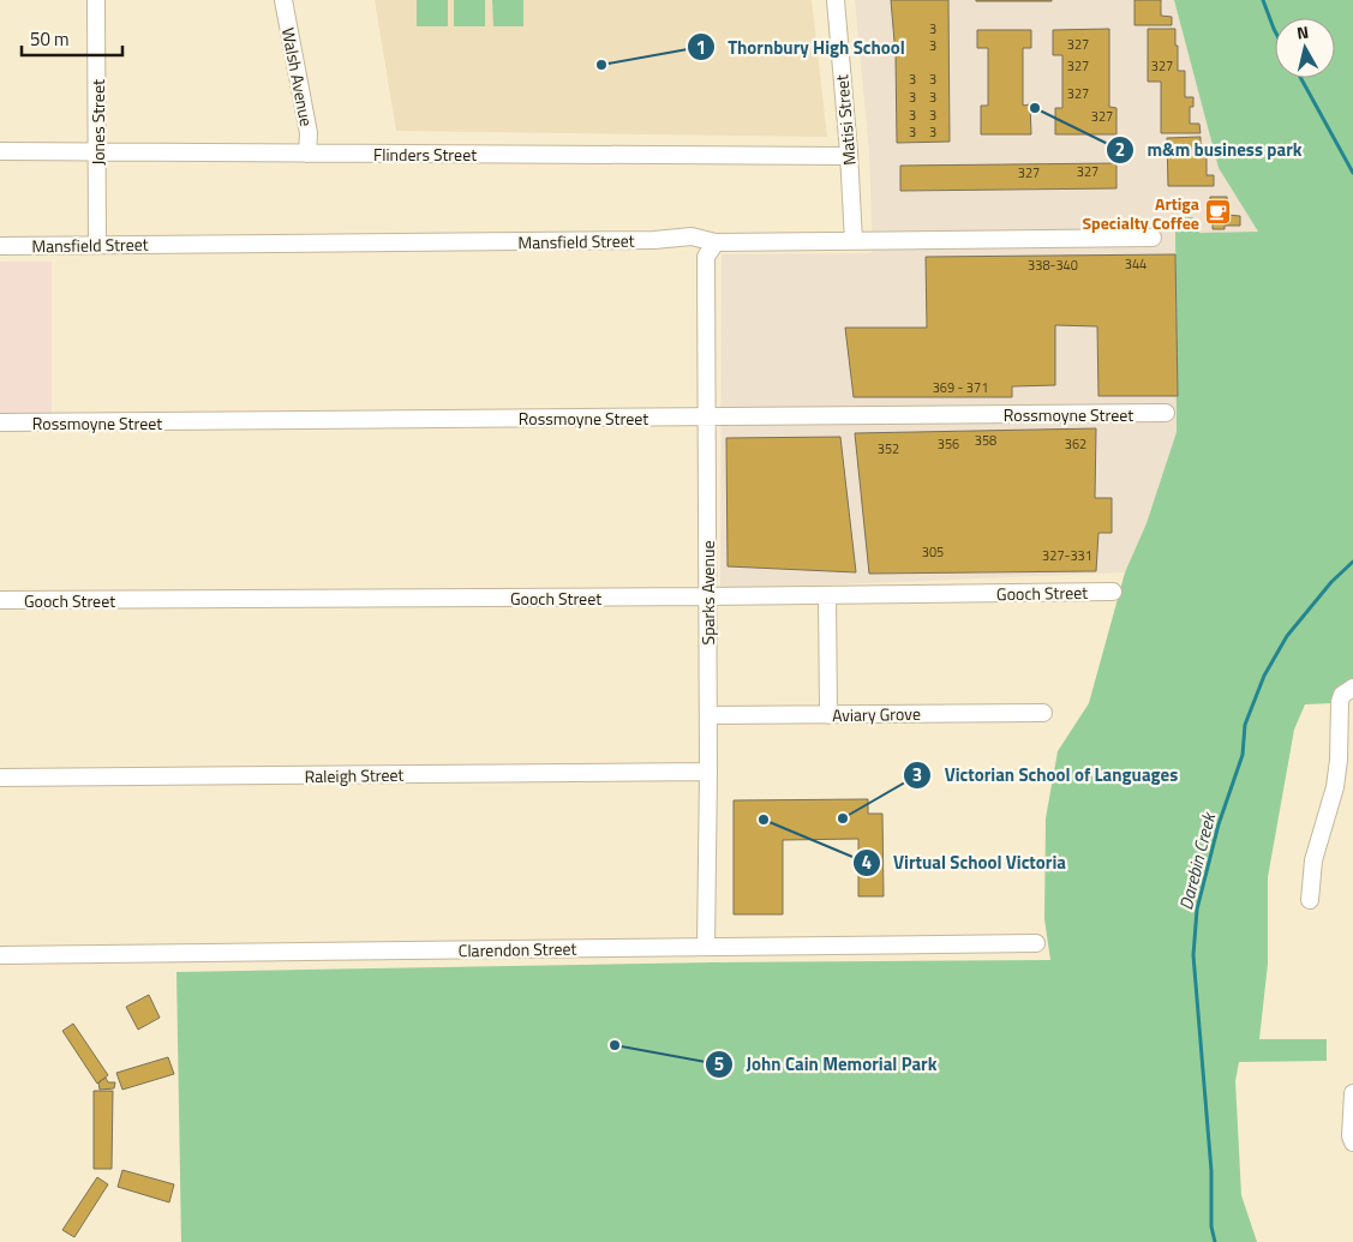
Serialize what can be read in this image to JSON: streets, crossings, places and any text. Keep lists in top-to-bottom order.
{
  "streets": {
    "street": [
      "Walsh Avenue",
      "Matisi Street",
      "Jones Street",
      "Flinders Street",
      "Mansfield Street",
      "Rossmoyne Street",
      "Sparks Avenue",
      "Gooch Street",
      "Aviary Grove",
      "Raleigh Street",
      "Clarendon Street"
    ]
  },
  "crossings": [
    ["Walsh Avenue", "Flinders Street"],
    ["Matisi Street", "Flinders Street"],
    ["Matisi Street", "Mansfield Street"],
    ["Jones Street", "Flinders Street"],
    ["Jones Street", "Mansfield Street"],
    ["Mansfield Street", "Sparks Avenue"],
    ["Rossmoyne Street", "Sparks Avenue"],
    ["Sparks Avenue", "Gooch Street"],
    ["Sparks Avenue", "Aviary Grove"],
    ["Sparks Avenue", "Raleigh Street"],
    ["Sparks Avenue", "Clarendon Street"]
  ],
  "water": ["Darebin Creek"],
  "places": {
    "other": [
      "Thornbury High School",
      "m&m business park",
      "Victorian School of Languages",
      "Virtual School Victoria",
      "John Cain Memorial Park"
    ],
    "cafe": ["Artiga Specialty Coffee"]
  },
  "house_numbers": [
    "3",
    "327",
    "3",
    "327",
    "327",
    "3",
    "3",
    "327",
    "3",
    "3",
    "3",
    "3",
    "327",
    "3",
    "3",
    "327",
    "327",
    "344",
    "338-340",
    "369 - 371",
    "358",
    "356",
    "362",
    "352",
    "305",
    "327-331"
  ],
  "scale_bar": "50 m",
  "north": "top"
}
